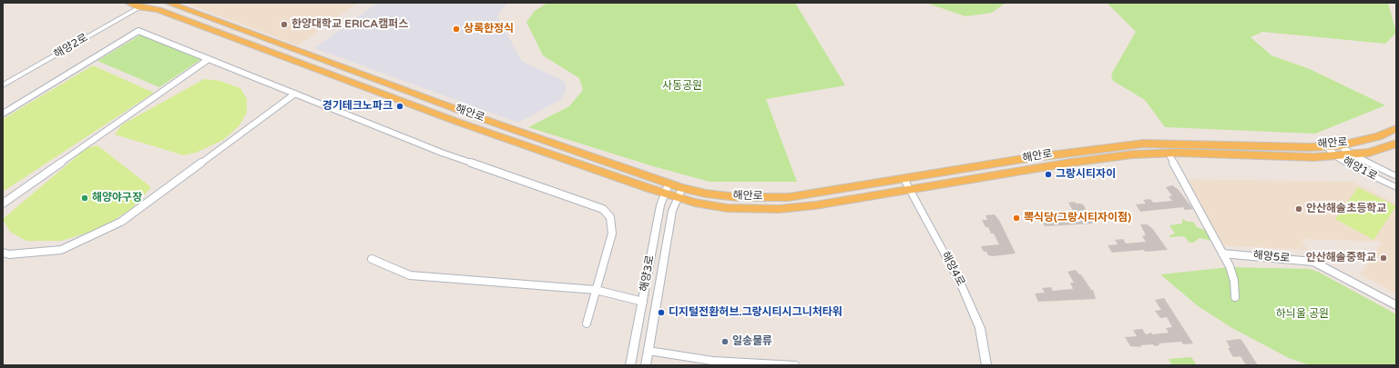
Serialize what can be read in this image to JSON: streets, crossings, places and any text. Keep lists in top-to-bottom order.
{
  "streets": {
    "main road": ["해안로"],
    "street": [
      "해양2로",
      "해양1로",
      "해양5로",
      "해양4로",
      "해양3로"
    ]
  },
  "crossings": [
    ["해양2로", "해안로"],
    ["해안로", "해양1로"],
    ["해안로", "해양4로"],
    ["해안로", "해양3로"]
  ],
  "parks": ["사동공원", "하늬울 공원"],
  "places": [
    "한양대학교 ERICA캠퍼스",
    "상록한정식",
    "경기테크노파크",
    "그랑시티자이",
    "해양야구장",
    "안산해솔초등학교",
    "뽁식당(그랑시티자이점)",
    "안산해솔중학교",
    "디지털전환허브.그랑시티시그니처타워",
    "일송물류"
  ]
}
